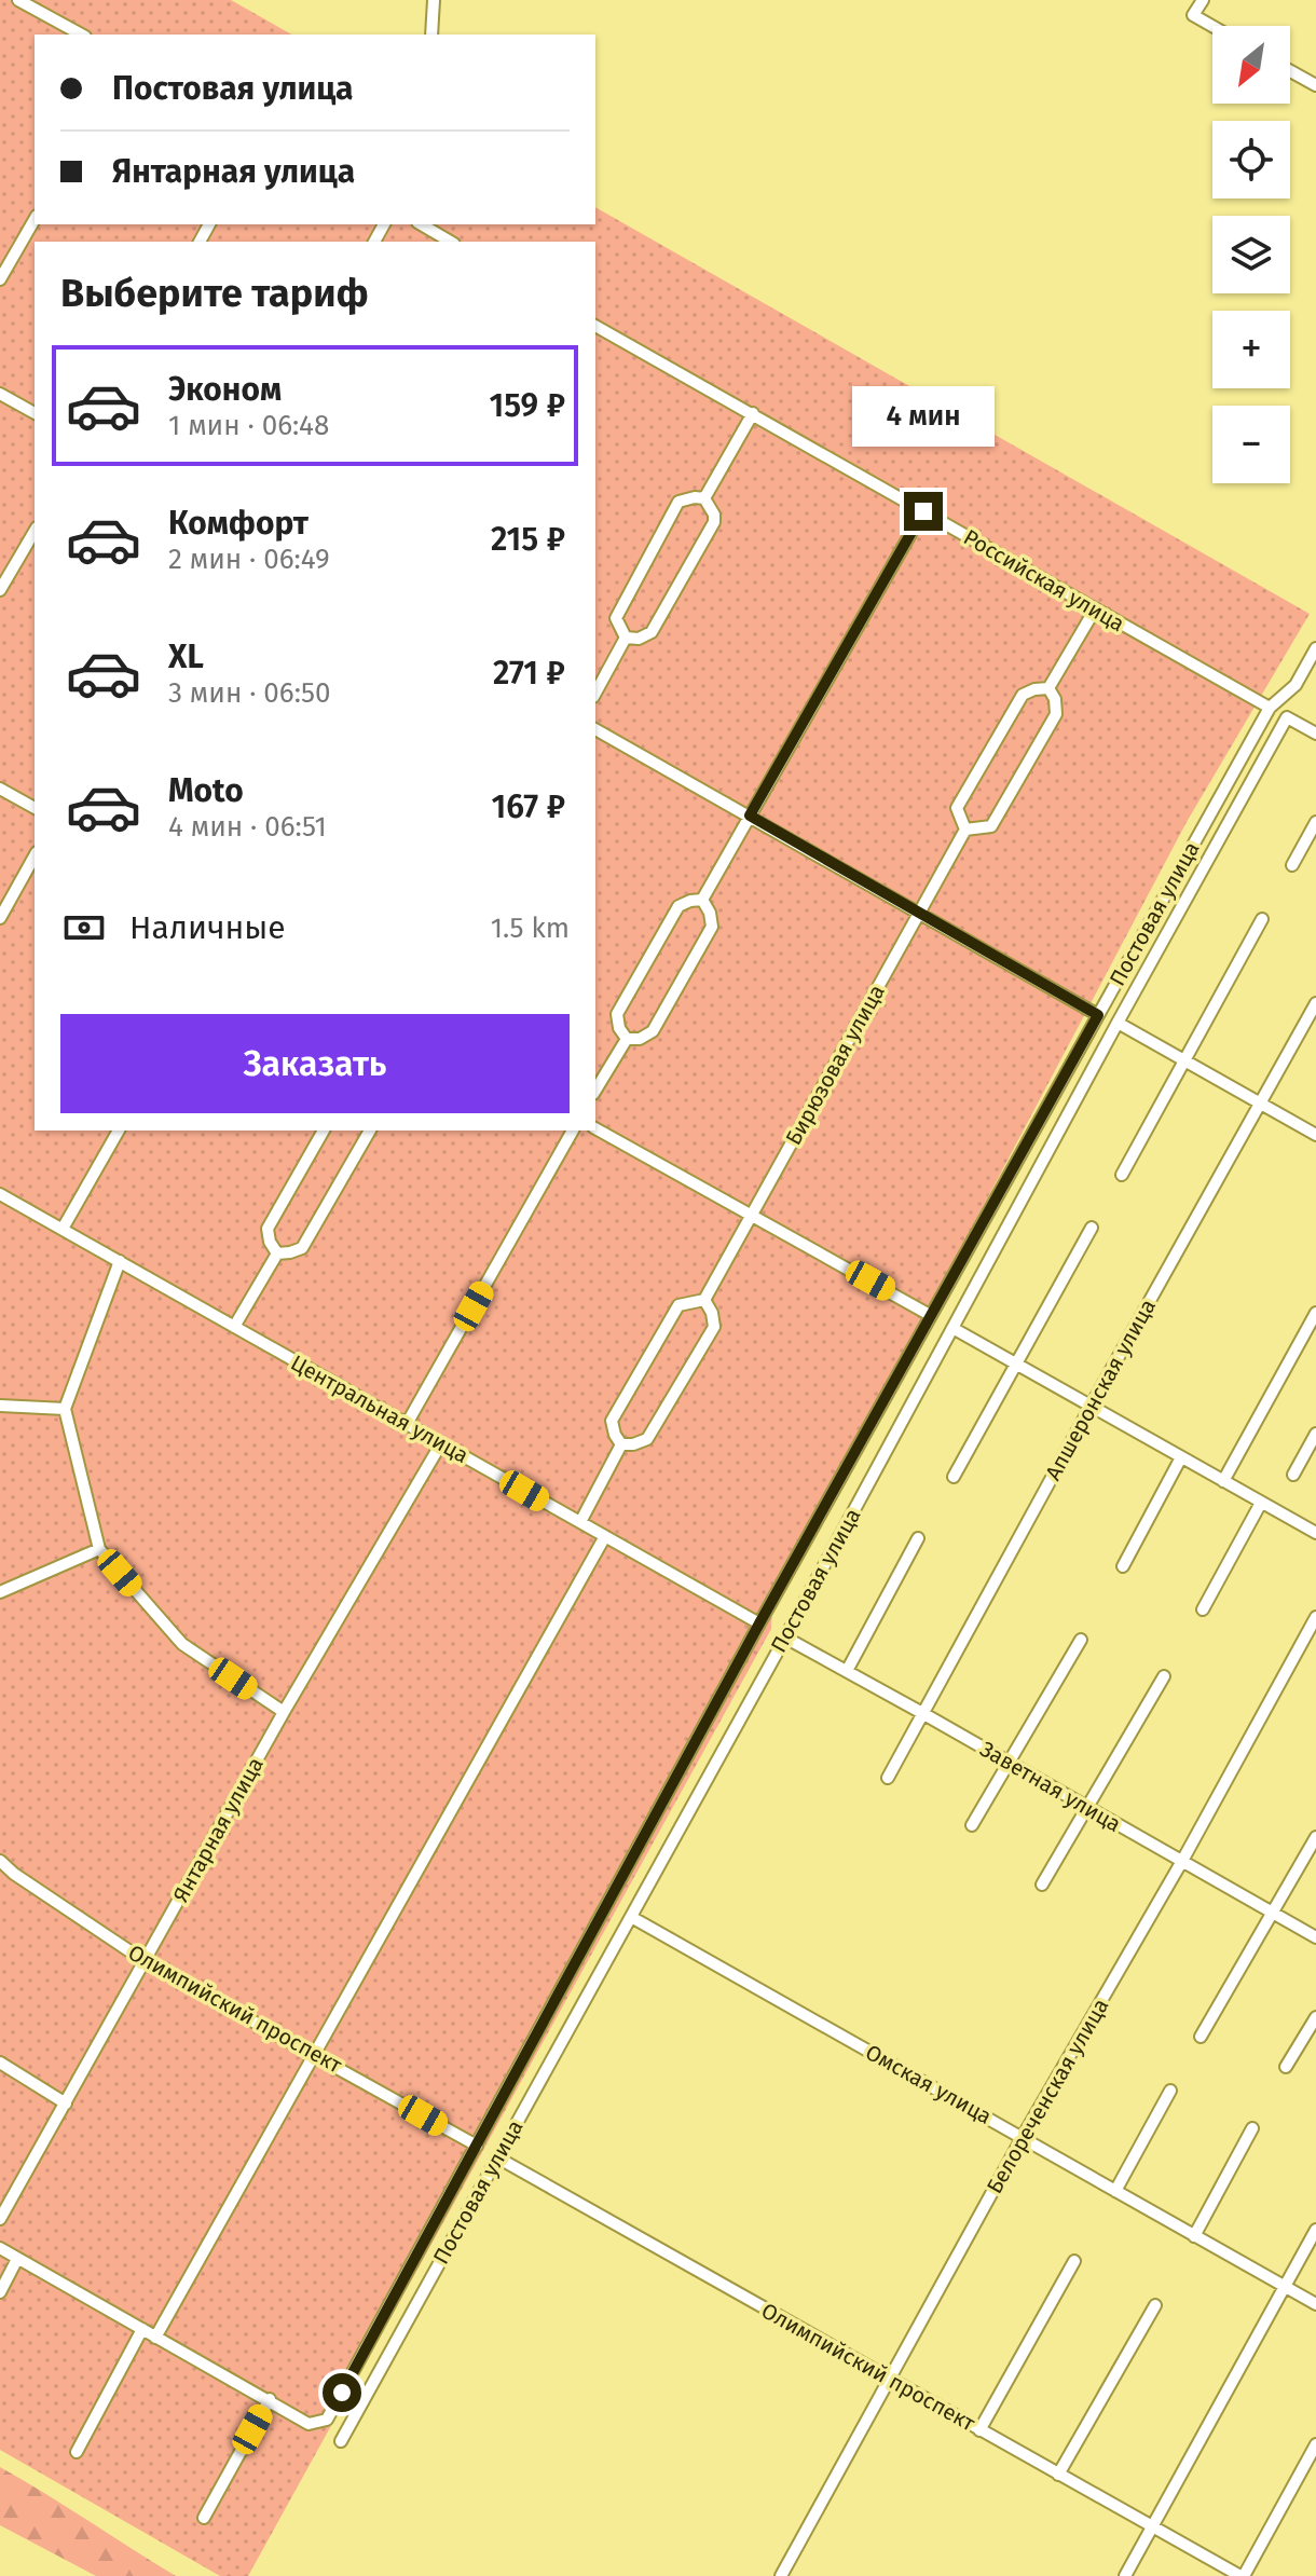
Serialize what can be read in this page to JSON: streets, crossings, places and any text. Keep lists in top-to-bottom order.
{
  "streets": {
    "street": [
      "Российская улица",
      "Постовая улица",
      "Бирюзовая улица",
      "Апшеронская улица",
      "Центральная улица",
      "Заветная улица",
      "Янтарная улица",
      "Олимпийский проспект",
      "Омская улица",
      "Белореченская улица"
    ]
  },
  "crossings": [
    ["Российская улица", "Постовая улица"],
    ["Российская улица", "Бирюзовая улица"],
    ["Постовая улица", "Центральная улица"],
    ["Постовая улица", "Заветная улица"],
    ["Постовая улица", "Олимпийский проспект"],
    ["Постовая улица", "Омская улица"],
    ["Апшеронская улица", "Заветная улица"],
    ["Центральная улица", "Янтарная улица"],
    ["Заветная улица", "Белореченская улица"],
    ["Янтарная улица", "Олимпийский проспект"],
    ["Олимпийский проспект", "Белореченская улица"],
    ["Омская улица", "Белореченская улица"]
  ],
  "north": "bottom left",
  "page": {
    "map_buttons": ["+", "−"],
    "banner": ["Постовая улица", "Янтарная улица"],
    "heading": "Выберите тариф",
    "list": [
      {
        "name": "Эконом",
        "note": "1 мин · 06:48",
        "value": "159 ₽"
      },
      {
        "name": "Комфорт",
        "note": "2 мин · 06:49",
        "value": "215 ₽"
      },
      {
        "name": "XL",
        "note": "3 мин · 06:50",
        "value": "271 ₽"
      },
      {
        "name": "Moto",
        "note": "4 мин · 06:51",
        "value": "167 ₽"
      }
    ],
    "bubble": "4 мин",
    "pay": ["Наличные", "1.5 km"],
    "buttons": "Заказать"
  }
}
